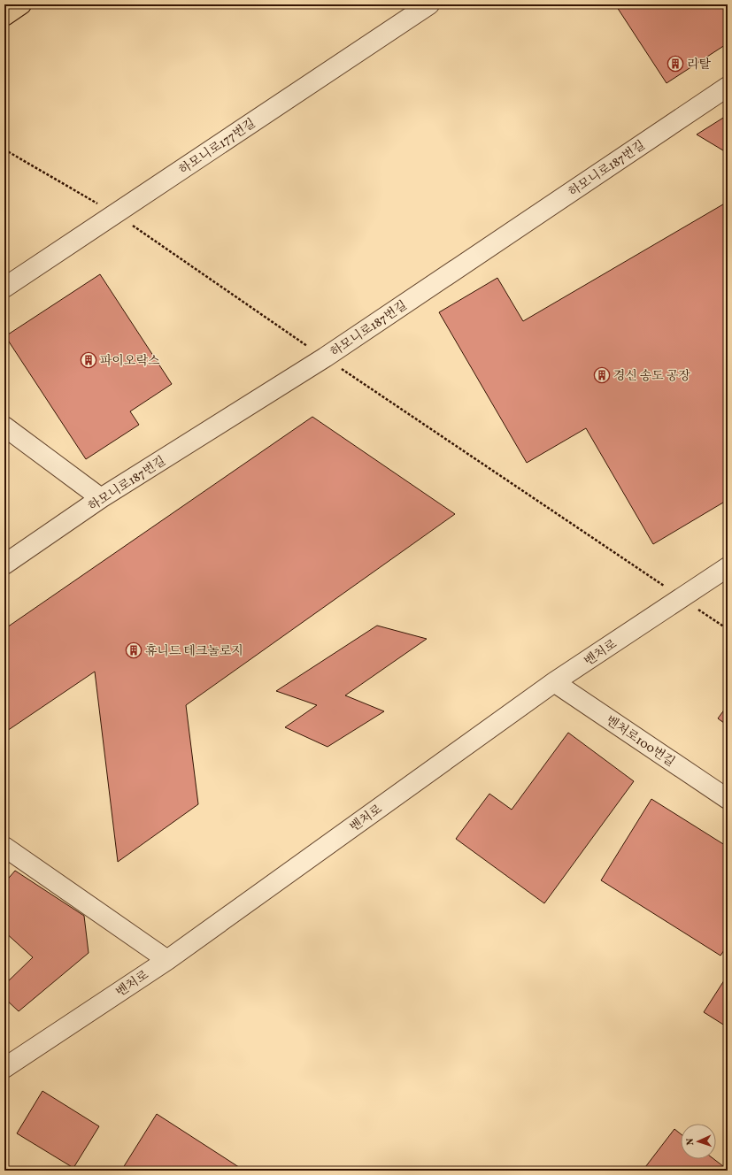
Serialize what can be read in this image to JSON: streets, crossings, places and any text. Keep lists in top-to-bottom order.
{
  "streets": {
    "street": [
      "하모니로177번길",
      "하모니로187번길",
      "벤처로",
      "벤처로100번길"
    ]
  },
  "crossings": [
    ["벤처로", "벤처로100번길"]
  ],
  "places": {
    "building": [
      "리탈",
      "파이오락스",
      "경신 송도 공장",
      "휴니드 테크놀로지"
    ]
  },
  "north": "left"
}
